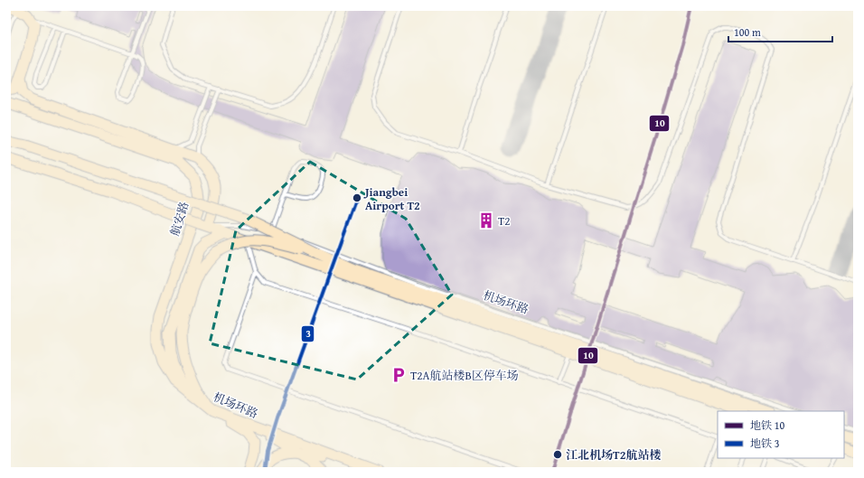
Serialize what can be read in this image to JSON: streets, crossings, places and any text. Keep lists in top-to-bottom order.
{
  "streets": {
    "street": ["航安路", "机场环路"]
  },
  "crossings": [
    ["航安路", "机场环路"]
  ],
  "places": {
    "other": ["Jiangbei Airport T2", "江北机场T2航站楼"],
    "building": ["T2"],
    "parking": ["T2A航站楼B区停车场"]
  },
  "lines": ["metro line 10", "metro line 3"],
  "legend": ["地铁 10", "地铁 3"],
  "scale_bar": "100 m"
}
